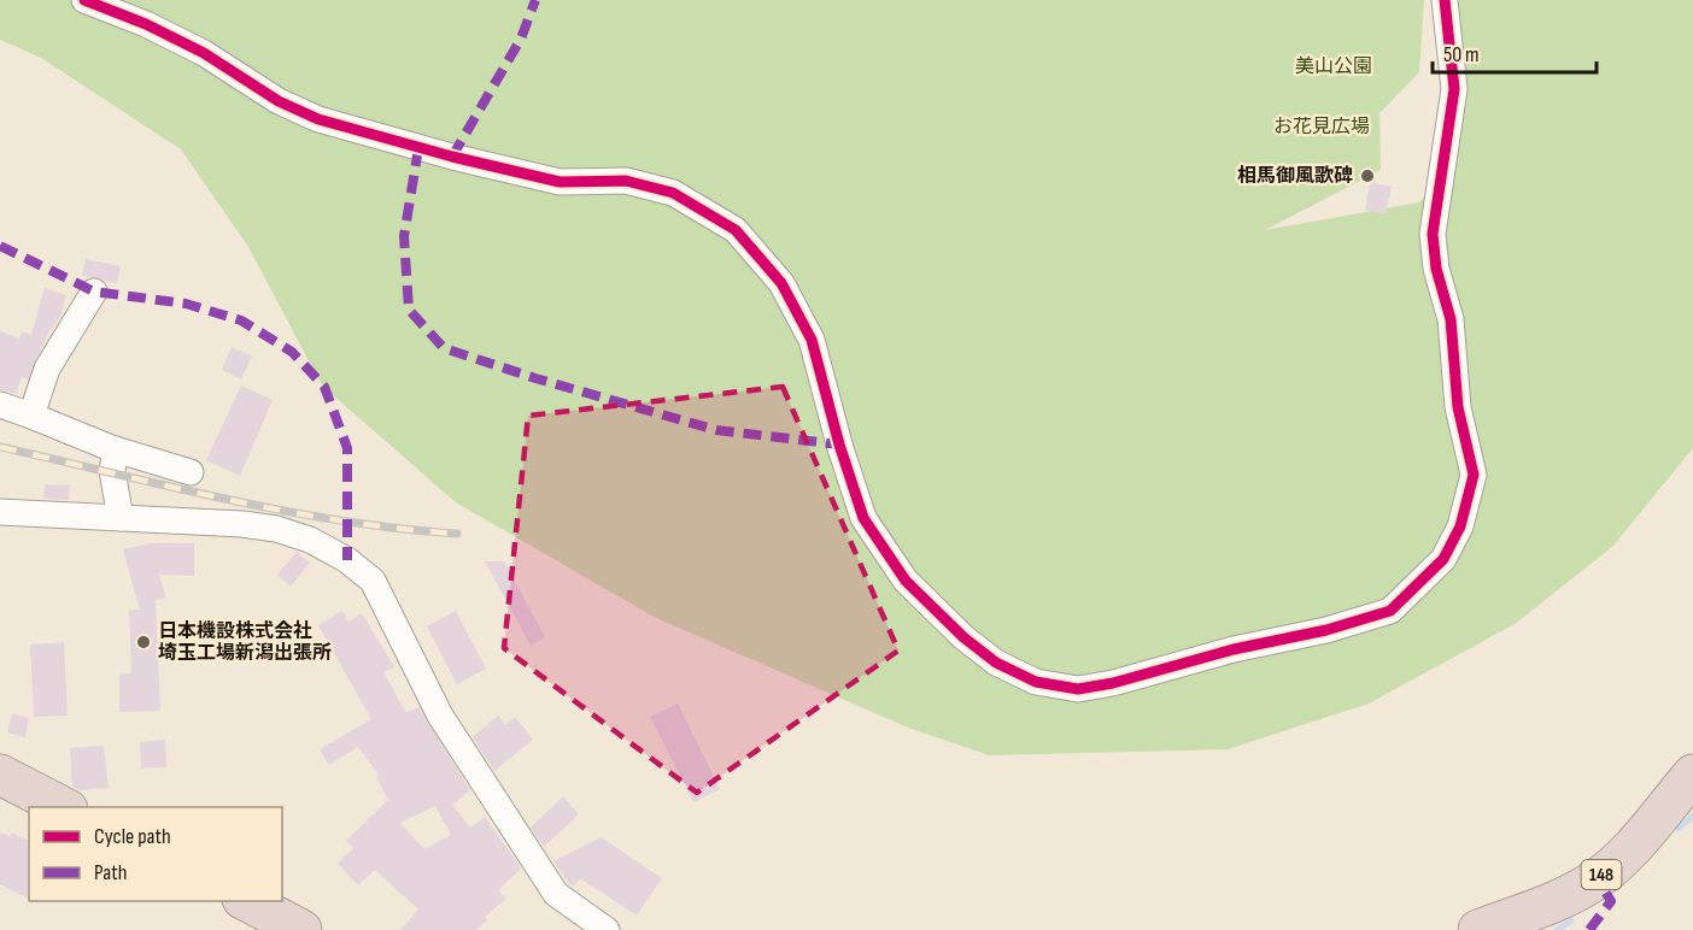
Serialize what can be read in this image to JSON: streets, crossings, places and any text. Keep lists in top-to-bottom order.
{
  "streets": {
    "highway": ["148"]
  },
  "parks": ["美山公園", "お花見広場"],
  "places": ["相馬御風歌碑", "日本機設株式会社 埼玉工場新潟出張所"],
  "legend": ["Cycle path", "Path"],
  "scale_bar": "50 m"
}
